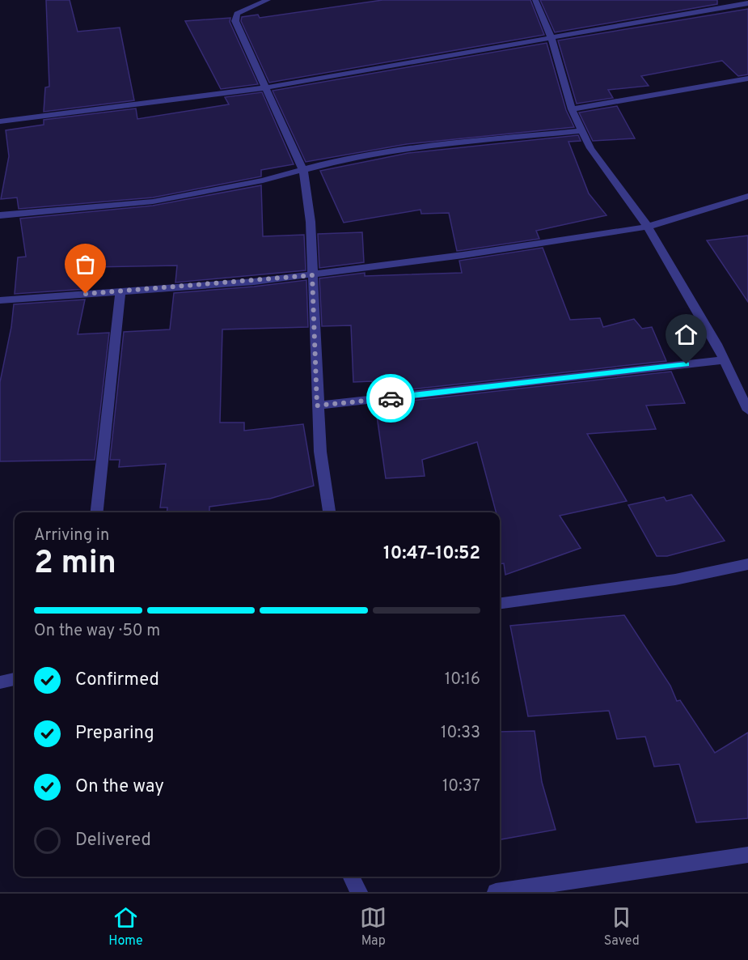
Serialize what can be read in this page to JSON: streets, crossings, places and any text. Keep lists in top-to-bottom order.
{
  "page": {
    "heading": ["2 min", "Arriving in", "10:47–10:52"],
    "bar": "On the way · 50 m",
    "list": [
      ["Confirmed", "10:16"],
      ["Preparing", "10:33"],
      ["On the way", "10:37"],
      "Delivered"
    ],
    "tabs": ["Home", "Map", "Saved"]
  }
}
